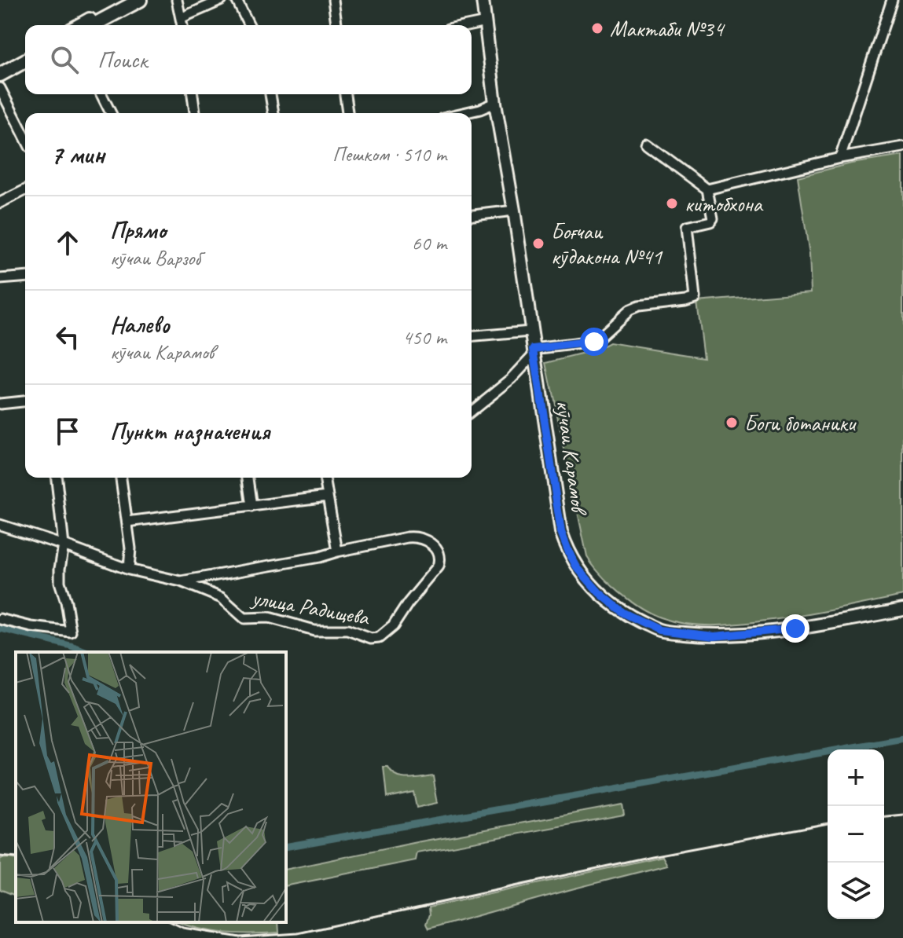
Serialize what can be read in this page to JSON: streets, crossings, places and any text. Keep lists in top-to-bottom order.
{
  "streets": {
    "main road": ["кӯчаи Карамов"],
    "street": ["улица Радищева"]
  },
  "places": [
    "Мактаби №34",
    "китобхона",
    "Боғчаи кӯдакона №41",
    "Боги ботаники"
  ],
  "page": {
    "search": "Поиск",
    "heading": ["7 мин", "Пешком · 510 m"],
    "list": [
      ["Прямо", "кӯчаи Варзоб", "60 m"],
      ["Налево", "кӯчаи Карамов", "450 m"],
      "Пункт назначения"
    ],
    "map_buttons": ["+", "−"]
  }
}
